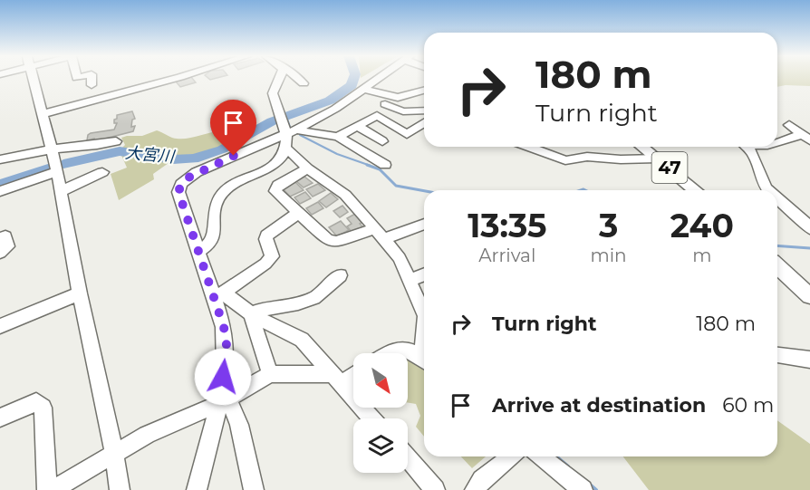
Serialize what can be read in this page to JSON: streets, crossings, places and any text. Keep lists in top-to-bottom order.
{
  "streets": {
    "main road": ["47"]
  },
  "water": ["大宮川"],
  "north": "bottom right",
  "page": {
    "turn": ["180 m", "Turn right"],
    "eta": [
      "13:35",
      "Arrival",
      "3",
      "min",
      "240",
      "m"
    ],
    "list": [
      {
        "name": "Turn right",
        "value": "180 m"
      },
      {
        "name": "Arrive at destination",
        "value": "60 m"
      }
    ]
  }
}
